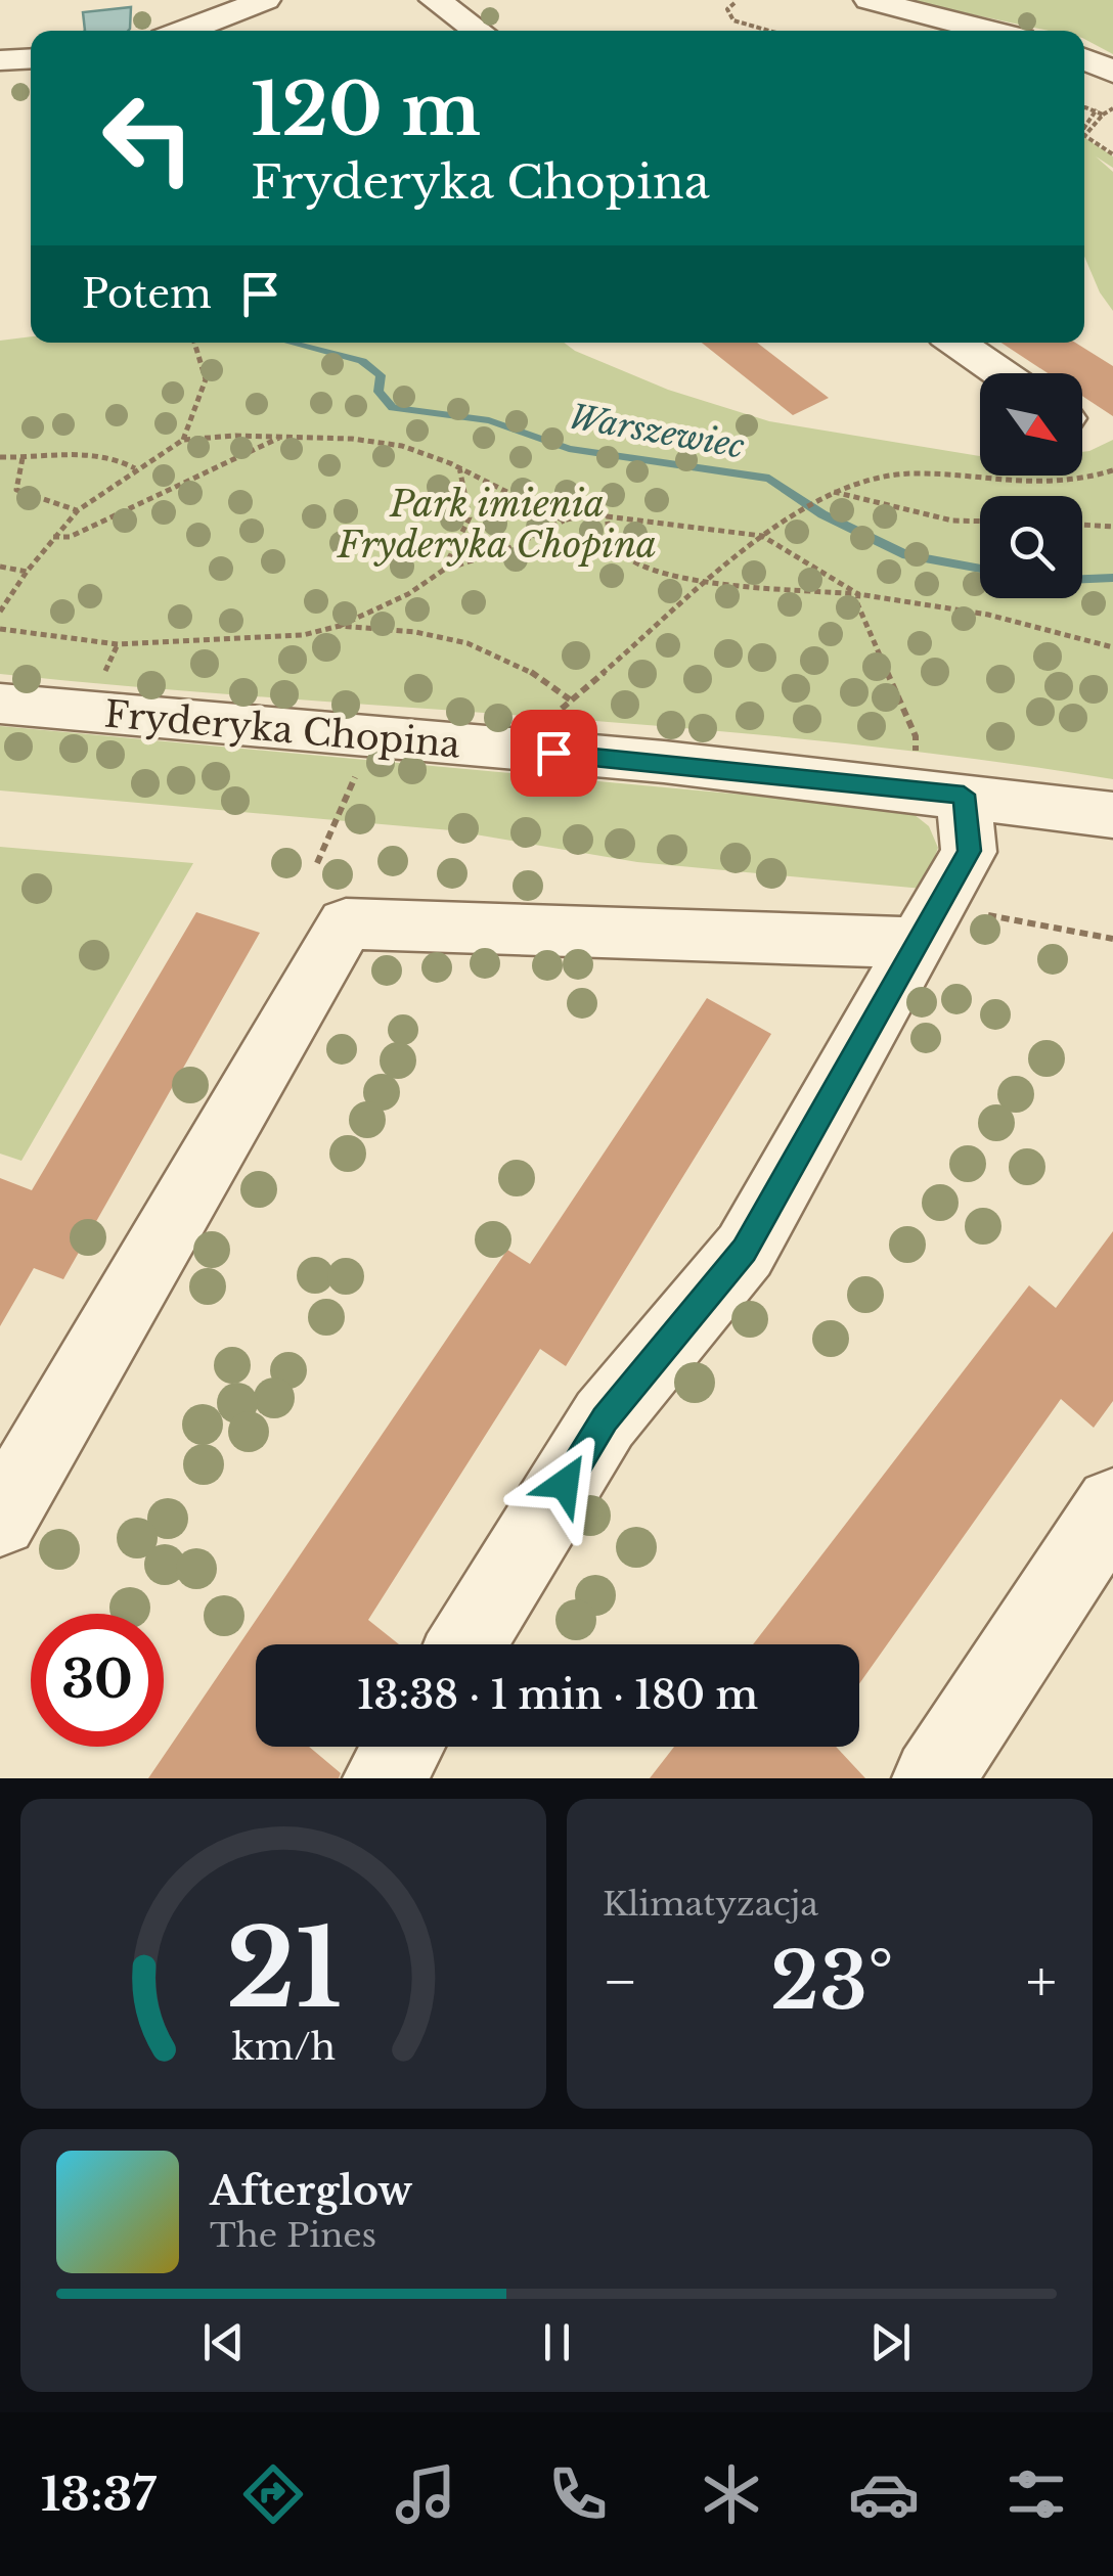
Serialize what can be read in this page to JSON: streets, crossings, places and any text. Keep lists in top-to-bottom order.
{
  "streets": {
    "street": ["Fryderyka Chopina"]
  },
  "water": ["Warszewiec"],
  "parks": ["Park imienia Fryderyka Chopina"],
  "north": "bottom right",
  "page": {
    "turn": ["120 m", "Fryderyka Chopina"],
    "then": "Potem",
    "limit": "30",
    "trip": "13:38 · 1 min · 180 m",
    "tile": "Klimatyzacja",
    "heat": ["−", "23°", "+"],
    "song": ["Afterglow", "The Pines"],
    "tabs": "13:37",
    "gauge": ["21", "km/h"]
  }
}
